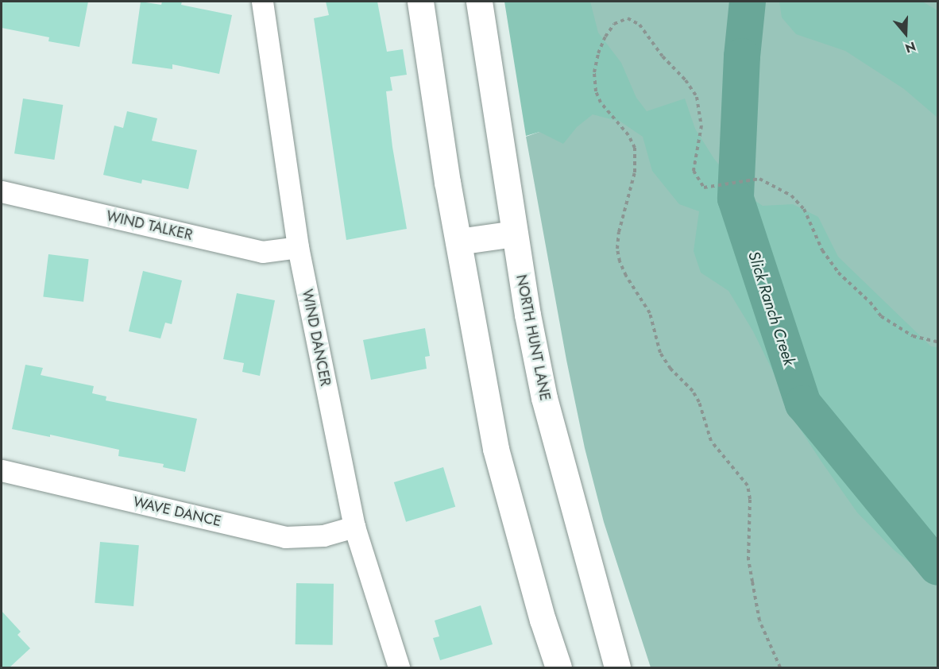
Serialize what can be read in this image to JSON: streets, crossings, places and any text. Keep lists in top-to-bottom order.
{
  "streets": {
    "main road": ["NORTH HUNT LANE"],
    "street": ["WIND TALKER", "WIND DANCER", "WAVE DANCE"]
  },
  "crossings": [
    ["WIND TALKER", "WIND DANCER"],
    ["WIND DANCER", "WAVE DANCE"]
  ],
  "water": ["Slick Ranch Creek"],
  "north": "bottom"
}
